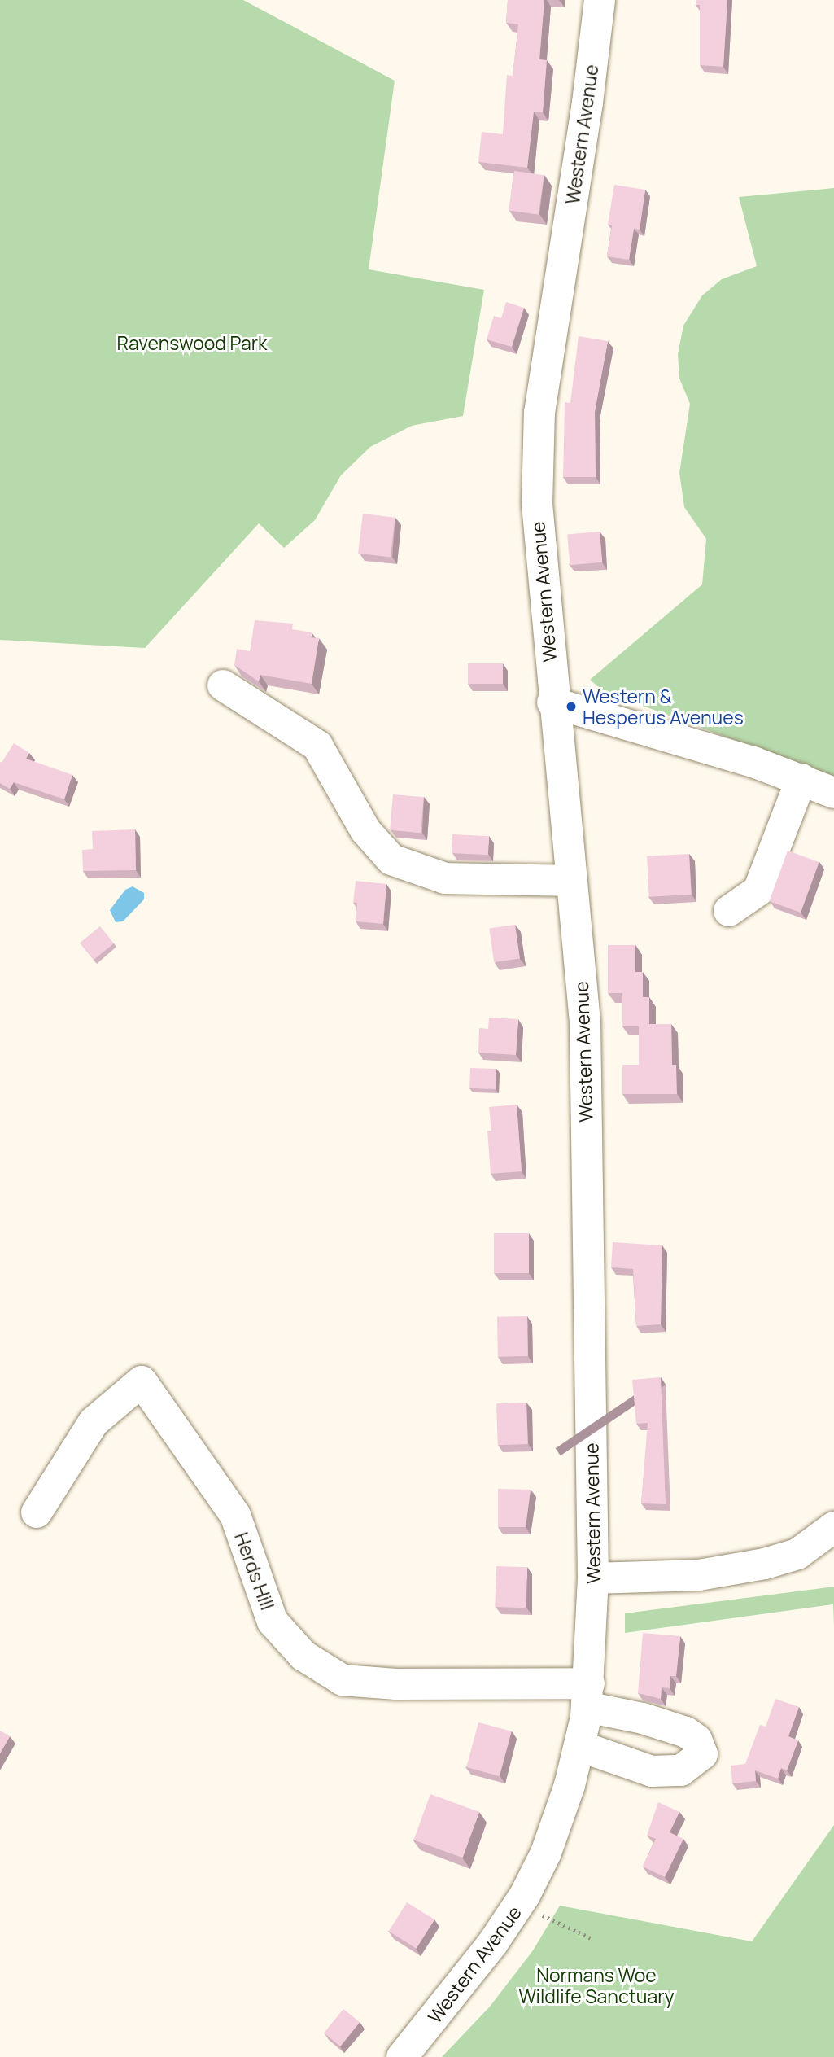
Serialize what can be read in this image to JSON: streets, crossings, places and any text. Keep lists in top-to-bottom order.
{
  "streets": {
    "main road": ["Western Avenue", "Herds Hill"]
  },
  "crossings": [
    ["Western Avenue", "Herds Hill"]
  ],
  "parks": ["Ravenswood Park", "Normans Woe Wildlife Sanctuary"],
  "places": ["Western & Hesperus Avenues"]
}
